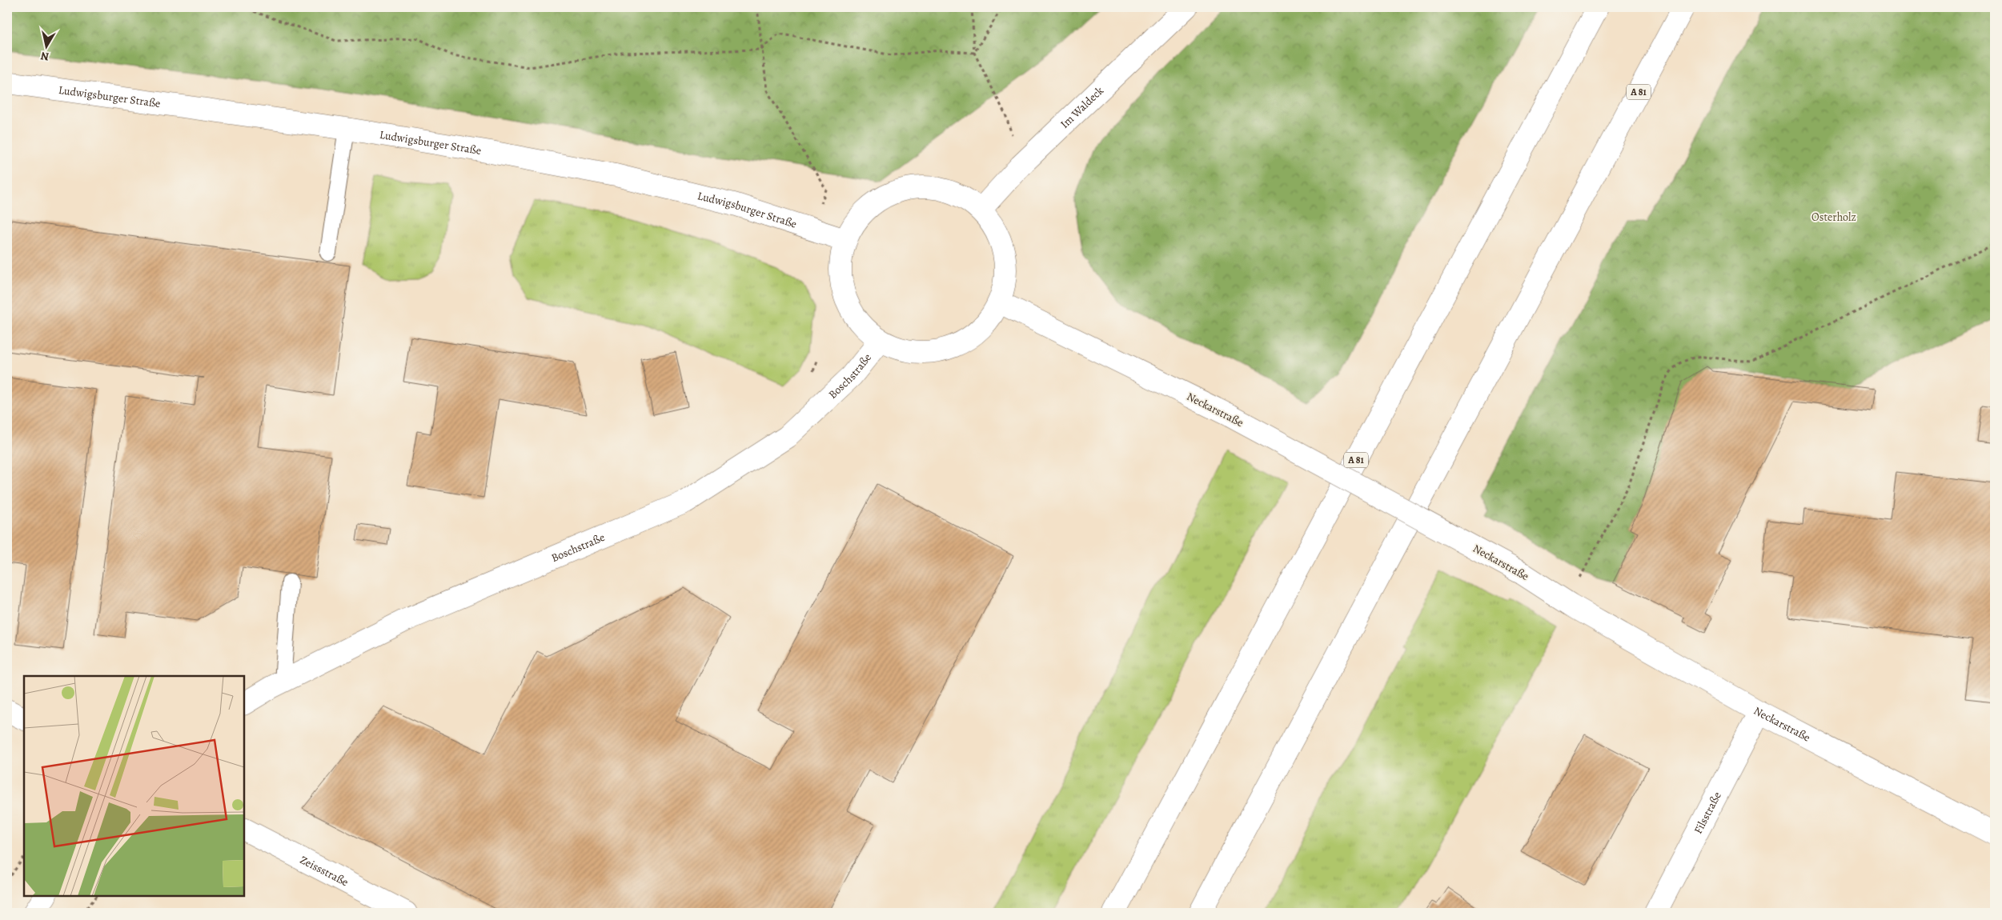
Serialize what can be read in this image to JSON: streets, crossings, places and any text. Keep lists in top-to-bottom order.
{
  "streets": {
    "main road": [
      "A 81",
      "Ludwigsburger Straße",
      "Im Waldeck",
      "Boschstraße",
      "Neckarstraße",
      "Filsstraße",
      "Zeissstraße"
    ]
  },
  "crossings": [
    ["Neckarstraße", "Filsstraße"]
  ],
  "parks": ["Osterholz"],
  "north": "bottom"
}
